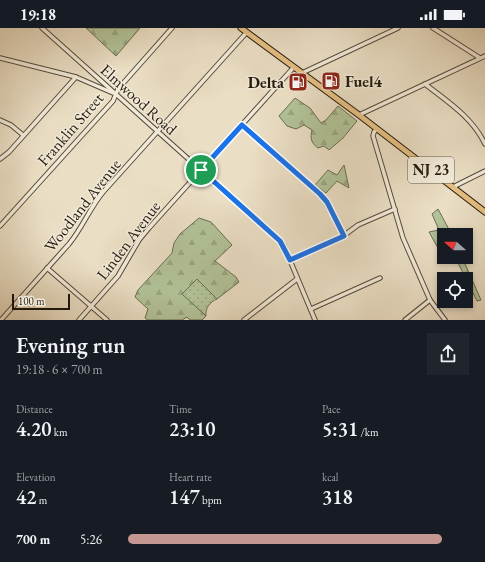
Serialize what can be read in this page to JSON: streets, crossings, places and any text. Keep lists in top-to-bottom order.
{
  "streets": {
    "main road": ["NJ 23"],
    "street": [
      "Elmwood Road",
      "Franklin Street",
      "Woodland Avenue",
      "Linden Avenue"
    ]
  },
  "crossings": [
    ["Elmwood Road", "Franklin Street"],
    ["Elmwood Road", "Woodland Avenue"],
    ["Elmwood Road", "Linden Avenue"],
    ["NJ 23", "Woodland Avenue"],
    ["NJ 23", "Linden Avenue"]
  ],
  "places": {
    "fuel station": ["Fuel4", "Delta"]
  },
  "scale_bar": "100 m",
  "north": "left",
  "page": {
    "status": "19:18",
    "scale": "100 m",
    "heading": ["Evening run", "19:18 · 6 × 700 m"],
    "stats": [
      ["Distance", "4.20 km"],
      ["Time", "23:10"],
      ["Pace", "5:31 /km"],
      ["Elevation", "42 m"],
      ["Heart rate", "147 bpm"],
      ["kcal", "318"]
    ],
    "list": [
      {
        "name": "700 m",
        "note": "5:26"
      }
    ]
  }
}
